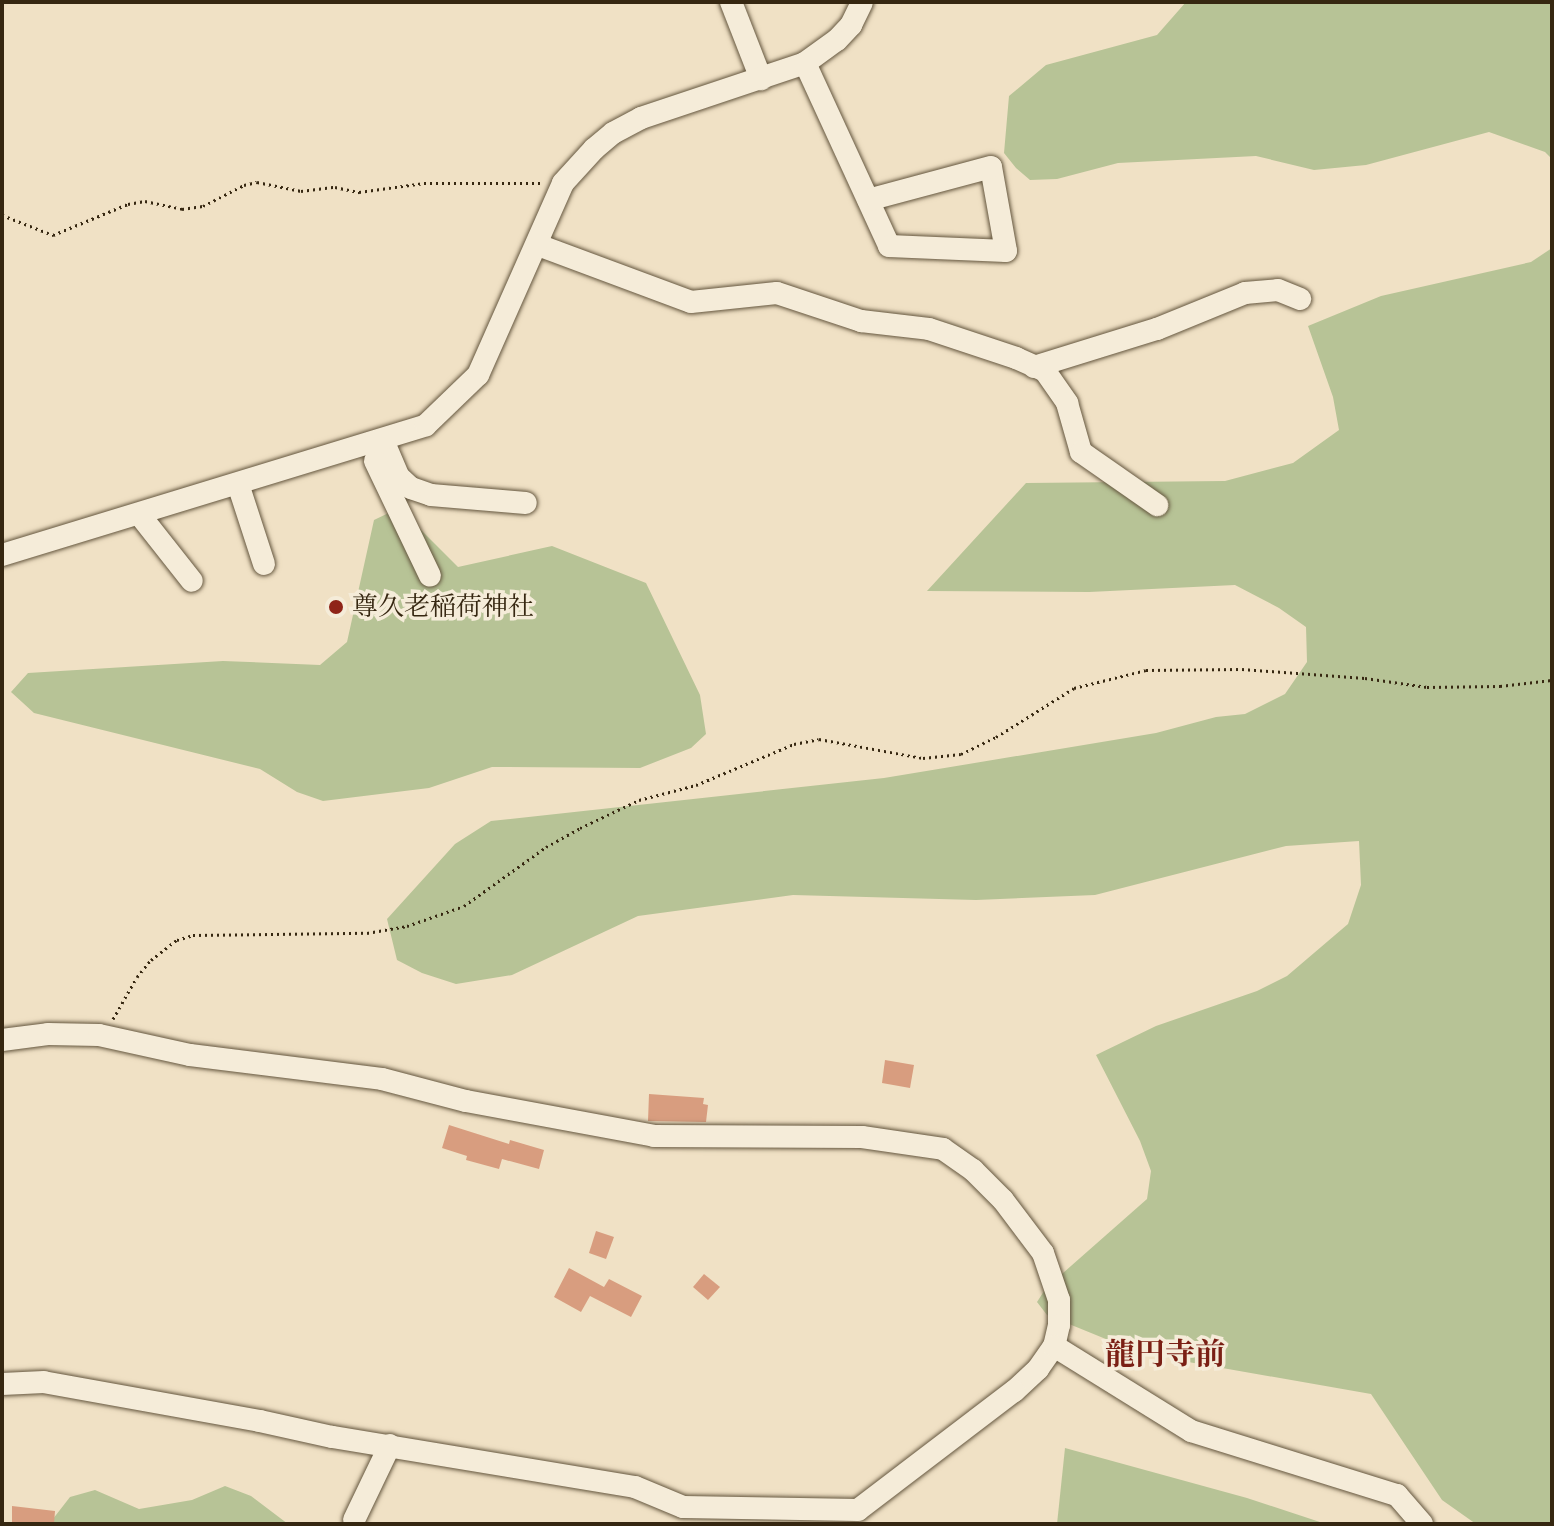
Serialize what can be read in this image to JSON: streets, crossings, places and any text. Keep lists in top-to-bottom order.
{
  "districts": ["龍円寺前"],
  "places": ["尊久老稲荷神社"]
}
